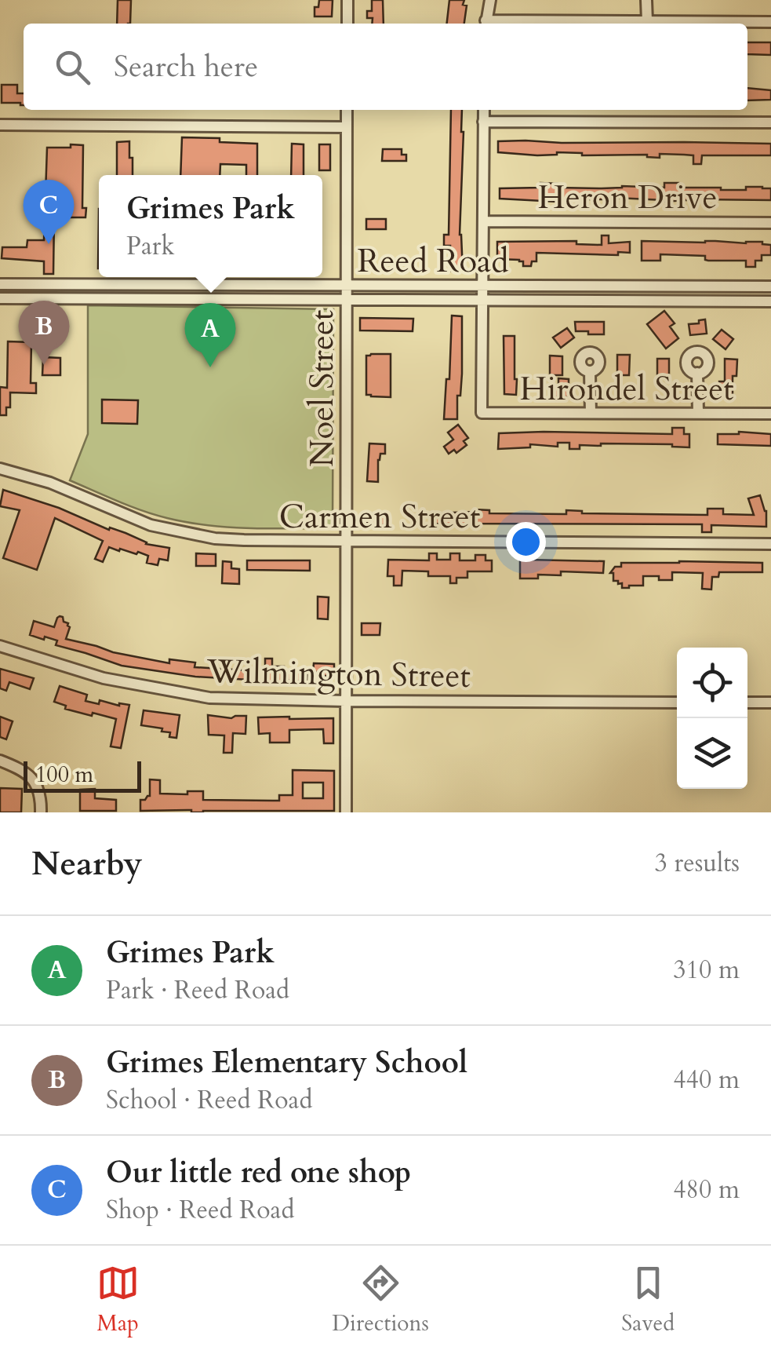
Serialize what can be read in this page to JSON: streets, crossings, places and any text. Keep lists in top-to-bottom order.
{
  "streets": {
    "street": [
      "Heron Drive",
      "Reed Road",
      "Hirondel Street",
      "Noel Street",
      "Carmen Street",
      "Wilmington Street"
    ]
  },
  "crossings": [
    ["Reed Road", "Hirondel Street"],
    ["Reed Road", "Noel Street"],
    ["Noel Street", "Carmen Street"],
    ["Noel Street", "Wilmington Street"]
  ],
  "scale_bar": "100 m",
  "page": {
    "search": "Search here",
    "popup": ["Grimes Park", "Park"],
    "pins": ["C", "B", "A"],
    "scale": "100 m",
    "heading": ["Nearby", "3 results"],
    "list": [
      {
        "mark": "A",
        "name": "Grimes Park",
        "note": "Park · Reed Road",
        "value": "310 m"
      },
      {
        "mark": "B",
        "name": "Grimes Elementary School",
        "note": "School · Reed Road",
        "value": "440 m"
      },
      {
        "mark": "C",
        "name": "Our little red one shop",
        "note": "Shop · Reed Road",
        "value": "480 m"
      }
    ],
    "nav": ["Map", "Directions", "Saved"]
  }
}
